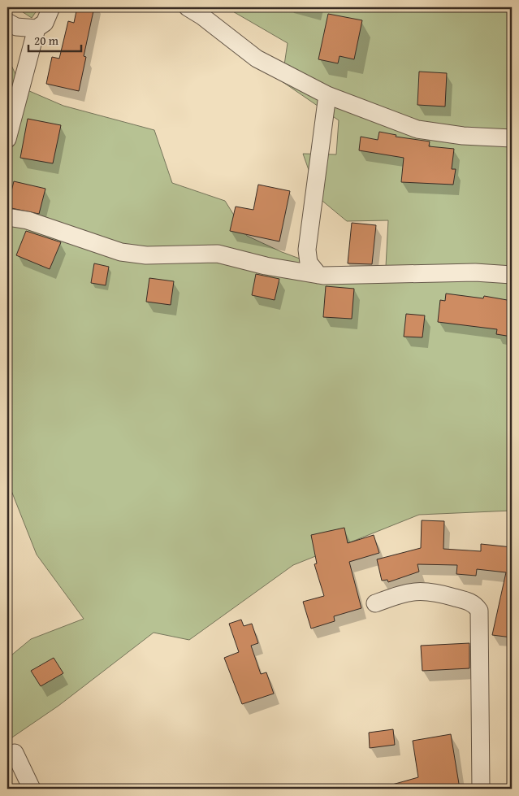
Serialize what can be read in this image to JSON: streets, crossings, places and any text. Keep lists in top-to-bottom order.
{
  "scale_bar": "20 m"
}
